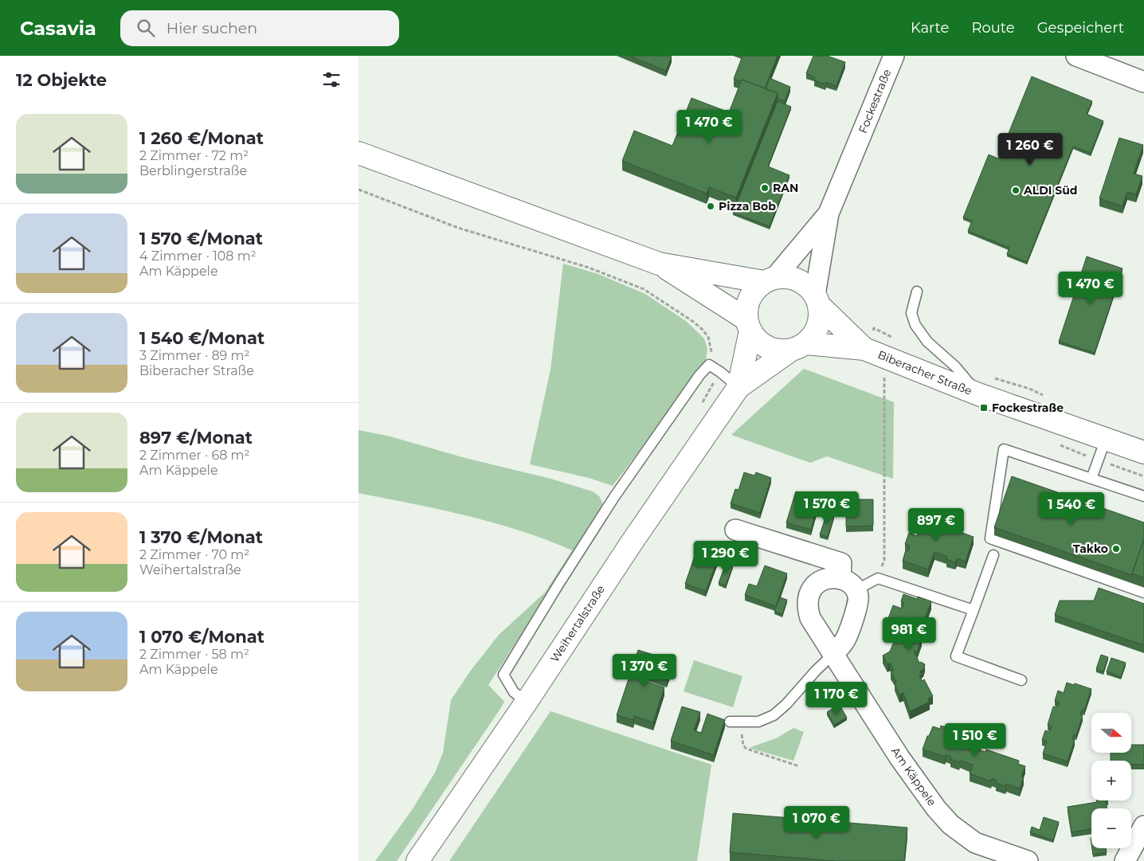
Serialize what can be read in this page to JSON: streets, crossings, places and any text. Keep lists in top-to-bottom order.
{
  "streets": {
    "main road": ["Biberacher Straße", "Weihertalstraße"],
    "street": ["Fockestraße", "Am Käppele"]
  },
  "crossings": [
    ["Fockestraße", "Biberacher Straße"],
    ["Fockestraße", "Weihertalstraße"],
    ["Biberacher Straße", "Weihertalstraße"]
  ],
  "places": {
    "other": [
      "RAN",
      "ALDI Süd",
      "Pizza Bob",
      "Takko"
    ],
    "transit": ["Fockestraße"]
  },
  "north": "right",
  "page": {
    "header": "Casavia",
    "search": "Hier suchen",
    "nav": ["Karte", "Route", "Gespeichert"],
    "heading": "12 Objekte",
    "list": [
      {
        "name": "1 260 €/Monat",
        "note": "2 Zimmer · 72 m² · Berblingerstraße"
      },
      {
        "name": "1 570 €/Monat",
        "note": "4 Zimmer · 108 m² · Am Käppele"
      },
      {
        "name": "1 540 €/Monat",
        "note": "3 Zimmer · 89 m² · Biberacher Straße"
      },
      {
        "name": "897 €/Monat",
        "note": "2 Zimmer · 68 m² · Am Käppele"
      },
      {
        "name": "1 370 €/Monat",
        "note": "2 Zimmer · 70 m² · Weihertalstraße"
      },
      {
        "name": "1 070 €/Monat",
        "note": "2 Zimmer · 58 m² · Am Käppele"
      }
    ],
    "price": [
      "1 470 €",
      "1 260 €",
      "1 470 €",
      "1 570 €",
      "1 540 €",
      "897 €",
      "1 290 €",
      "981 €",
      "1 370 €",
      "1 170 €",
      "1 510 €",
      "1 070 €"
    ],
    "map_buttons": ["+", "−"]
  }
}
